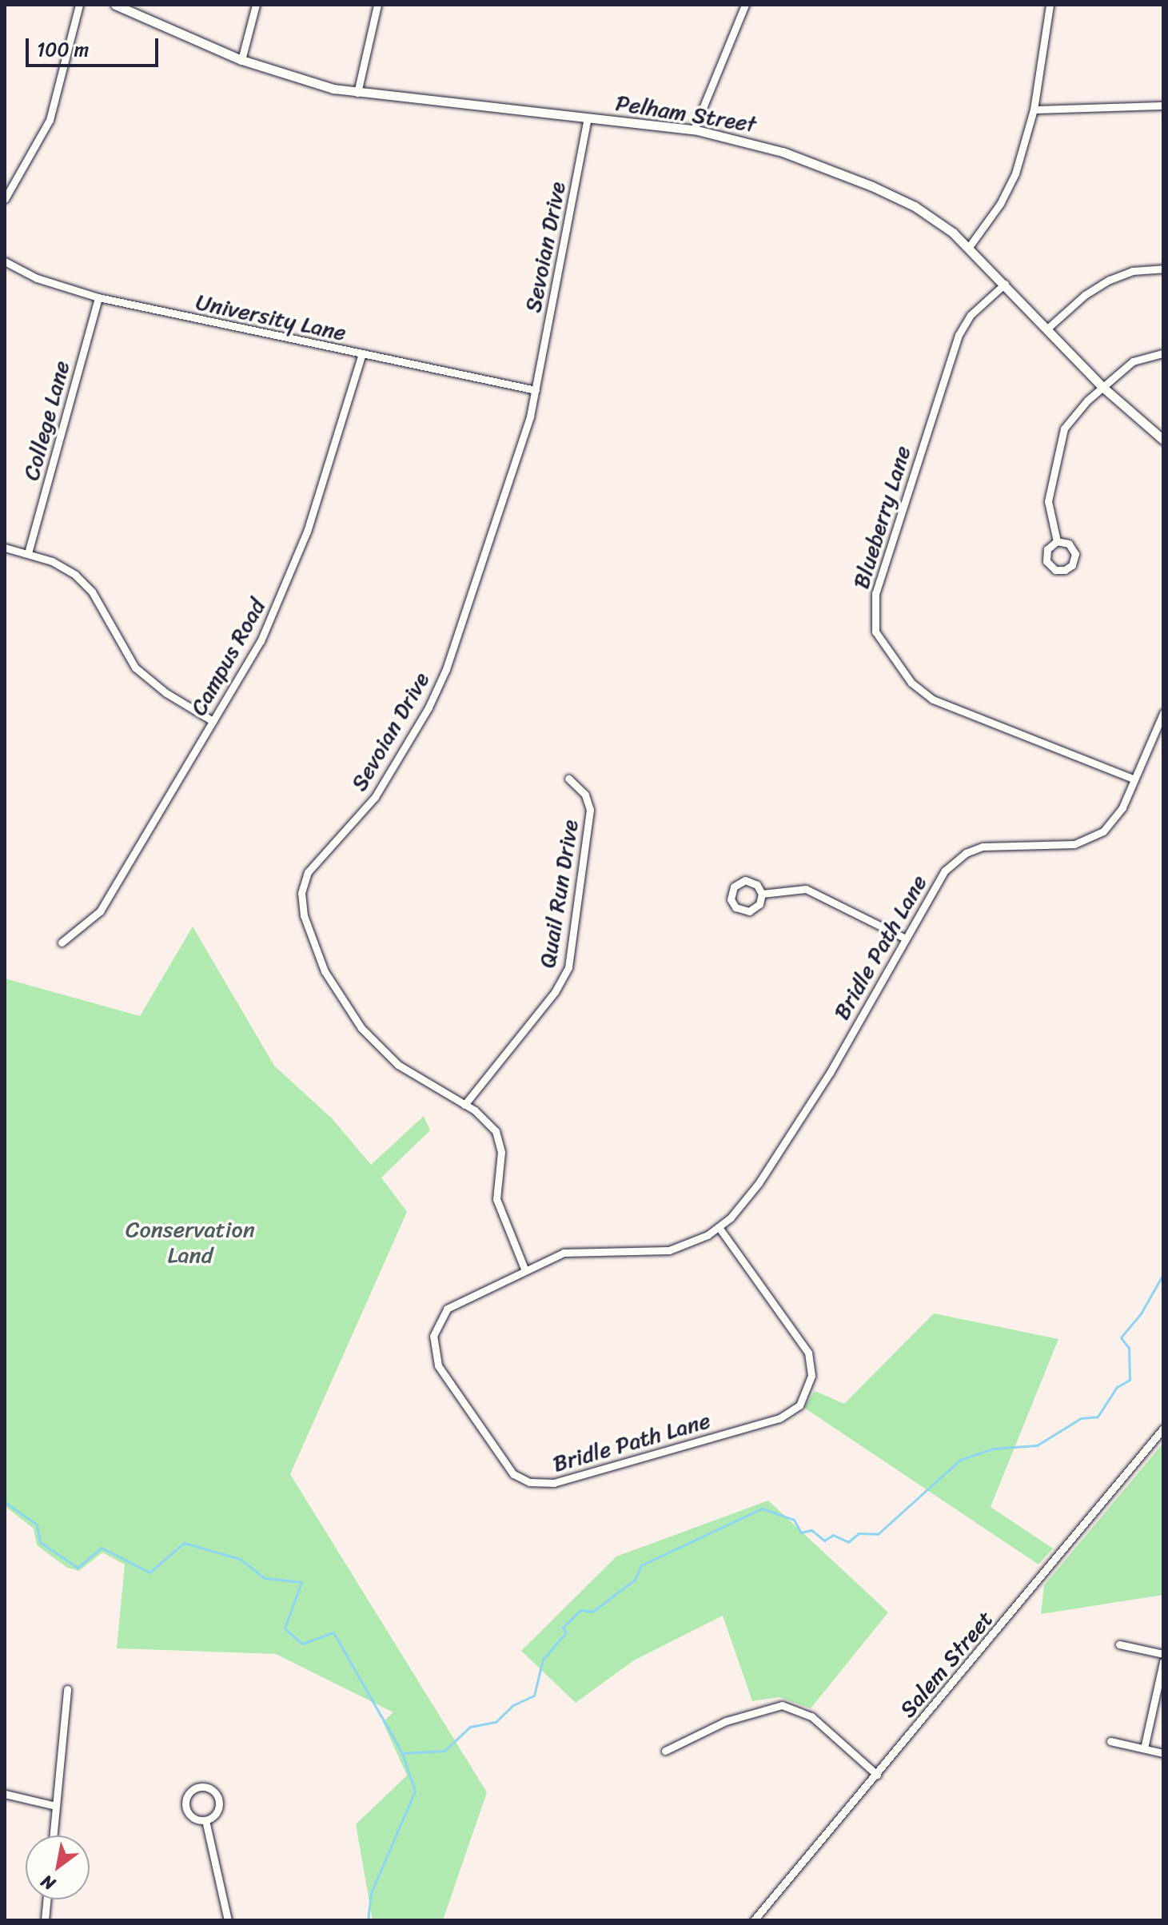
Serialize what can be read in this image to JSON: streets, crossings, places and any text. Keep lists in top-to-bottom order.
{
  "streets": {
    "street": [
      "Pelham Street",
      "Sevoian Drive",
      "University Lane",
      "College Lane",
      "Blueberry Lane",
      "Campus Road",
      "Quail Run Drive",
      "Bridle Path Lane",
      "Salem Street"
    ]
  },
  "crossings": [
    ["Pelham Street", "Sevoian Drive"],
    ["Pelham Street", "Blueberry Lane"],
    ["Sevoian Drive", "University Lane"],
    ["Sevoian Drive", "Quail Run Drive"],
    ["Sevoian Drive", "Bridle Path Lane"],
    ["University Lane", "College Lane"],
    ["University Lane", "Campus Road"],
    ["Blueberry Lane", "Bridle Path Lane"]
  ],
  "parks": ["Conservation Land"],
  "scale_bar": "100 m",
  "north": "bottom left"
}
